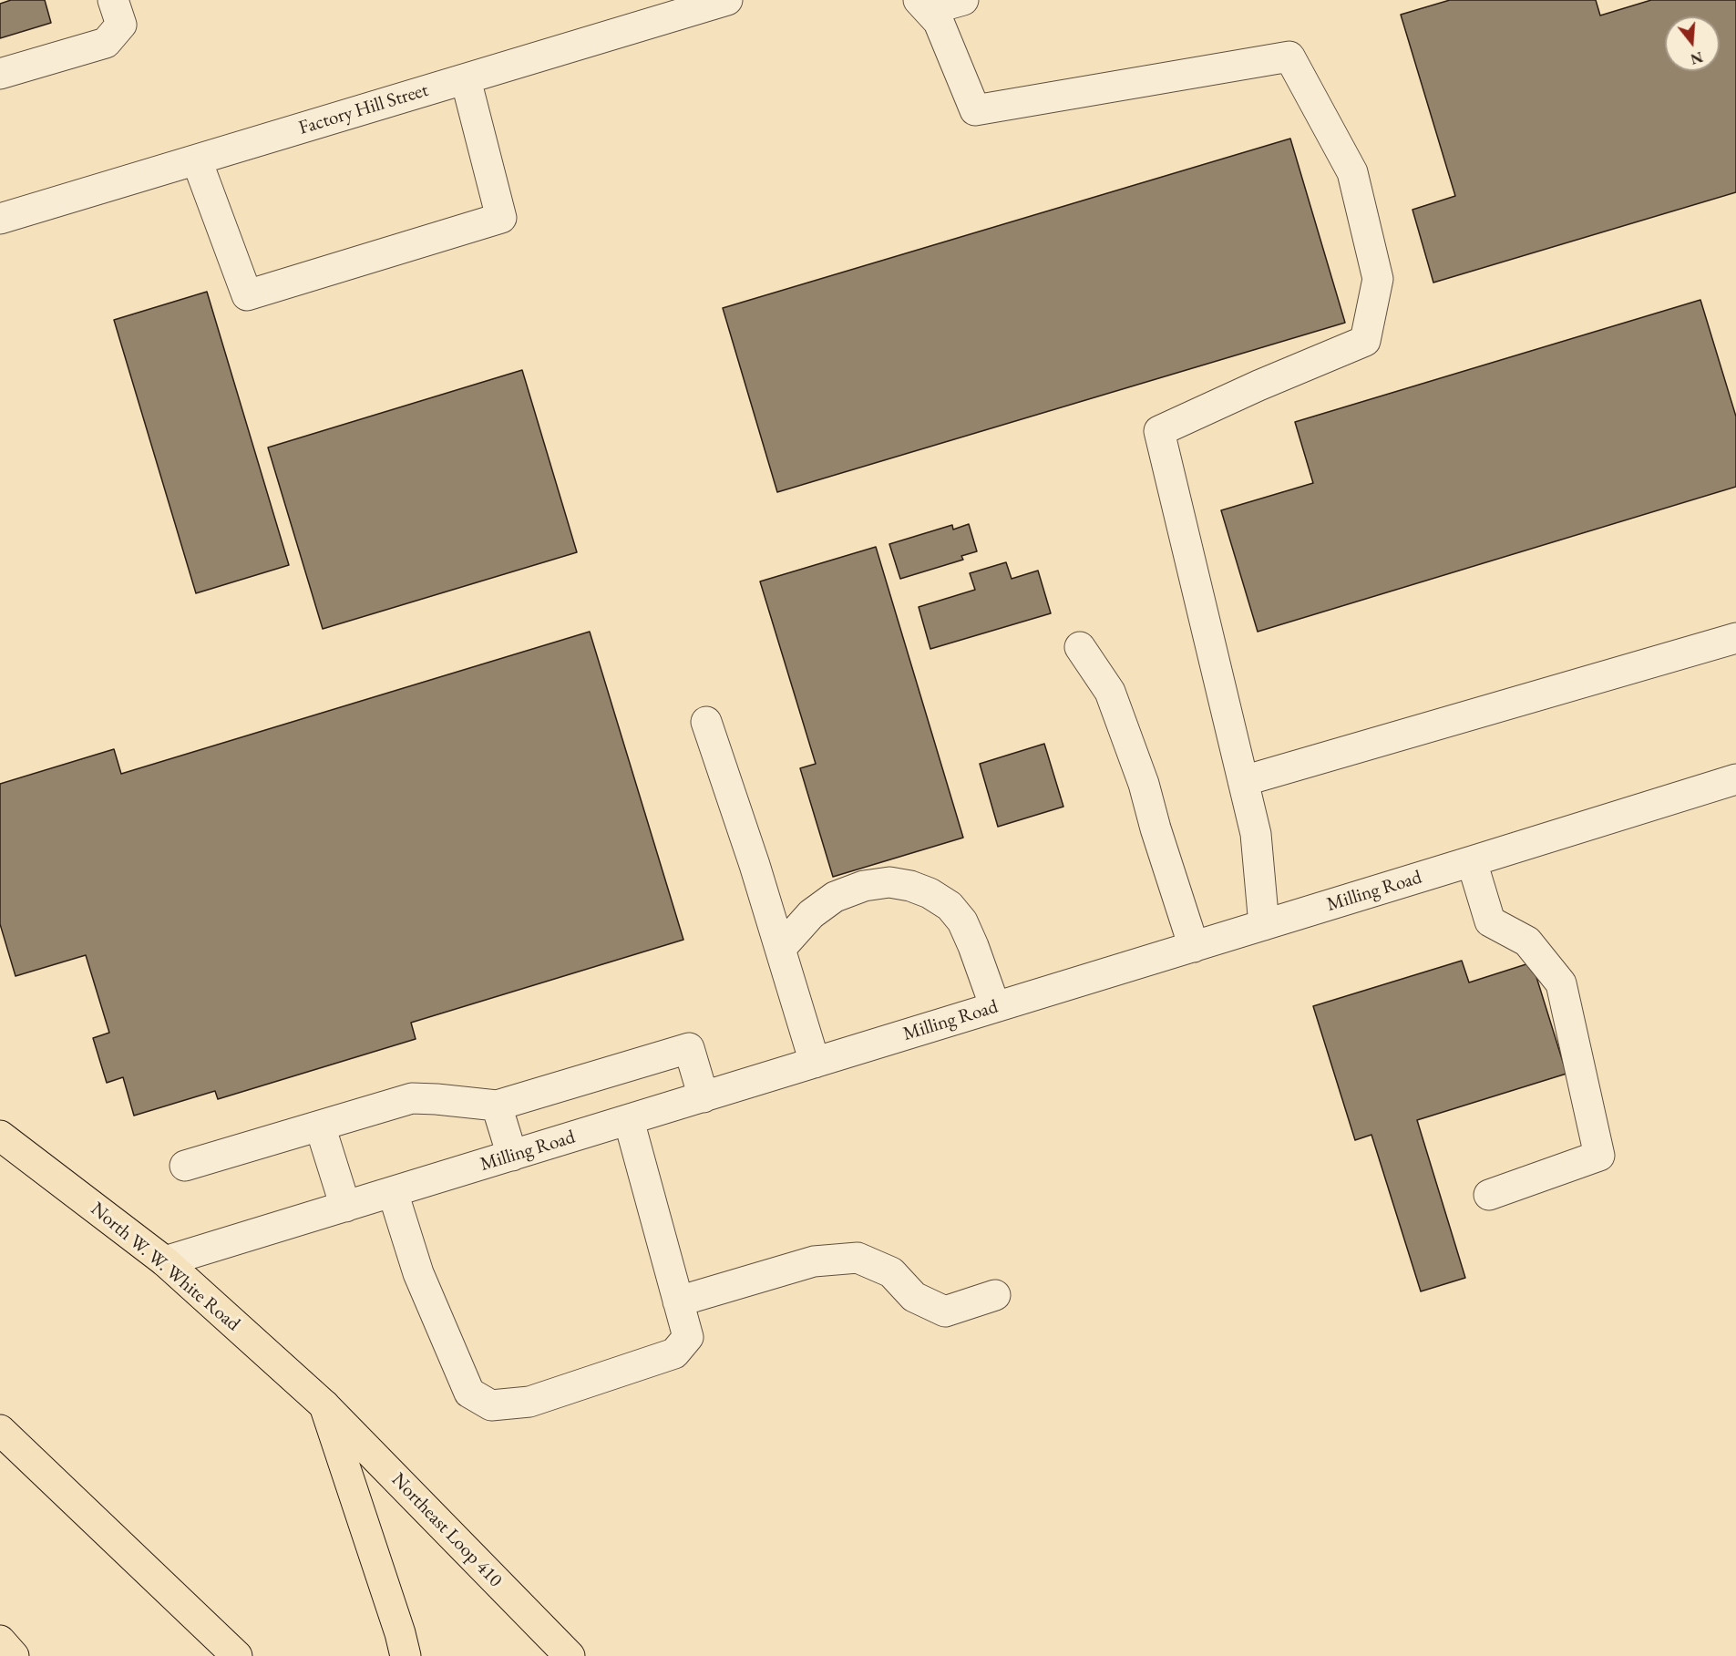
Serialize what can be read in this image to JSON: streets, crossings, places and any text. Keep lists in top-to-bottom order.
{
  "streets": {
    "main road": ["North W. W. White Road", "Northeast Loop 410"],
    "street": ["Factory Hill Street", "Milling Road"]
  },
  "crossings": [
    ["Milling Road", "North W. W. White Road"],
    ["North W. W. White Road", "Northeast Loop 410"]
  ],
  "north": "bottom"
}
